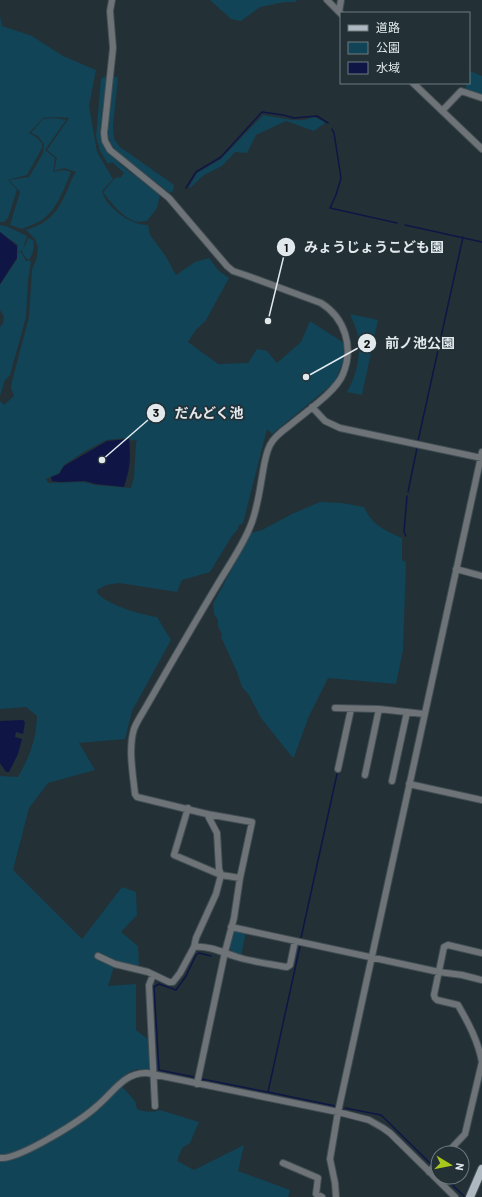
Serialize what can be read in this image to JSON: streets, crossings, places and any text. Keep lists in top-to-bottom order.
{
  "places": ["みょうじょうこども園", "前ノ池公園", "だんどく池"],
  "legend": ["道路", "公園", "水域"],
  "north": "right"
}
